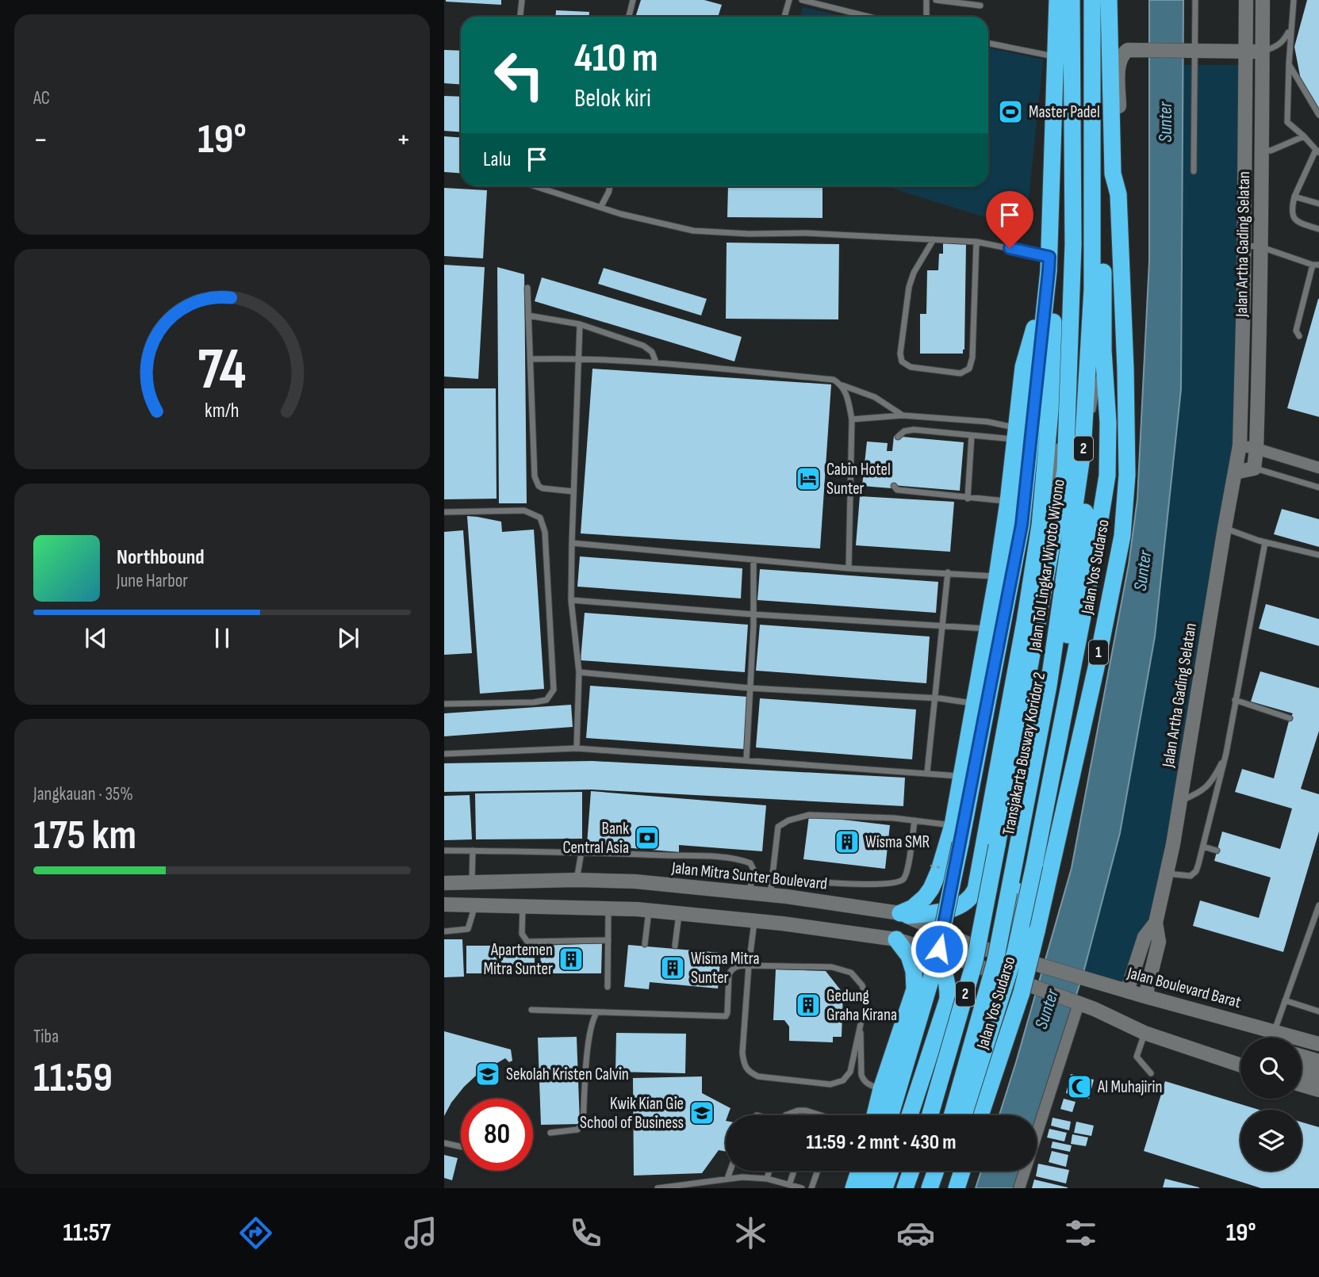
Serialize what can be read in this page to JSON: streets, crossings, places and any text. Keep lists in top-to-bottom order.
{
  "streets": {
    "highway": [
      "2",
      "Jalan Tol Lingkar Wiyoto Wiyono",
      "Jalan Yos Sudarso",
      "1"
    ],
    "street": ["Jalan Artha Gading Selatan", "Jalan Mitra Sunter Boulevard", "Jalan Boulevard Barat"],
    "lane": ["Transjakarta Busway Koridor 2"]
  },
  "crossings": [
    ["Jalan Artha Gading Selatan", "Jalan Boulevard Barat"],
    ["Jalan Mitra Sunter Boulevard", "Jalan Boulevard Barat"]
  ],
  "water": ["Sunter"],
  "places": {
    "sports": ["Master Padel"],
    "hotel": ["Cabin Hotel Sunter"],
    "bank": ["Bank Central Asia"],
    "building": [
      "Wisma SMR",
      "Apartemen Mitra Sunter",
      "Wisma Mitra Sunter",
      "Gedung Graha Kirana"
    ],
    "school or university": ["Sekolah Kristen Calvin", "Kwik Kian Gie School of Business"],
    "mosque": ["Al Muhajirin"]
  },
  "page": {
    "tile": [
      "AC",
      ["Jangkauan · 35%", "175 km"],
      ["Tiba", "11:59"]
    ],
    "turn": ["410 m", "Belok kiri"],
    "heat": ["−", "19°", "+"],
    "then": "Lalu",
    "song": ["Northbound", "June Harbor"],
    "limit": "80",
    "trip": "11:59 · 2 mnt · 430 m",
    "tabs": ["11:57", "19°"],
    "gauge": ["74", "km/h"]
  }
}
